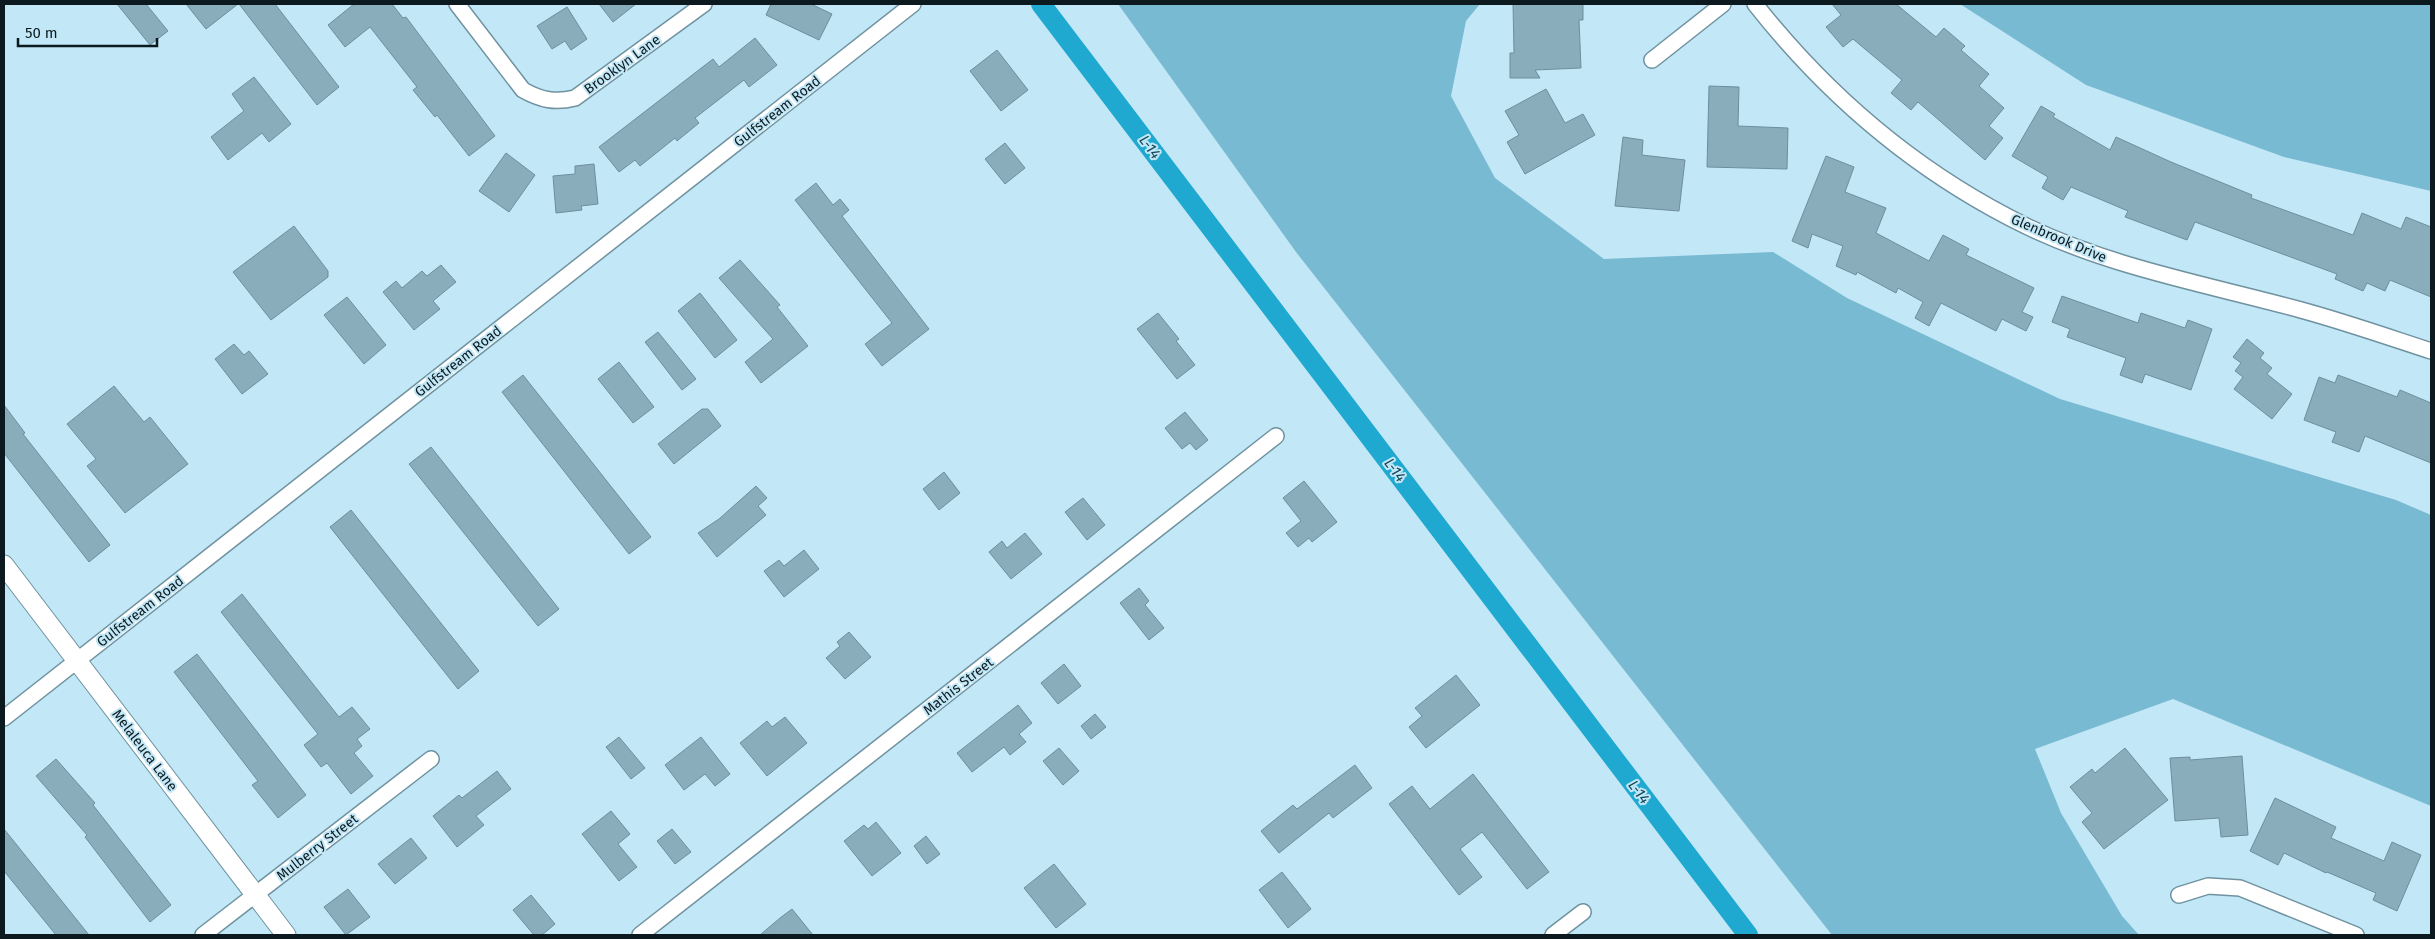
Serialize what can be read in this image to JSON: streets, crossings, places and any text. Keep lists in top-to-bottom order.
{
  "streets": {
    "street": [
      "Brooklyn Lane",
      "Gulfstream Road",
      "Glenbrook Drive",
      "Mathis Street",
      "Melaleuca Lane",
      "Mulberry Street"
    ]
  },
  "crossings": [
    ["Gulfstream Road", "Melaleuca Lane"],
    ["Melaleuca Lane", "Mulberry Street"]
  ],
  "water": ["L-14"],
  "scale_bar": "50 m"
}
